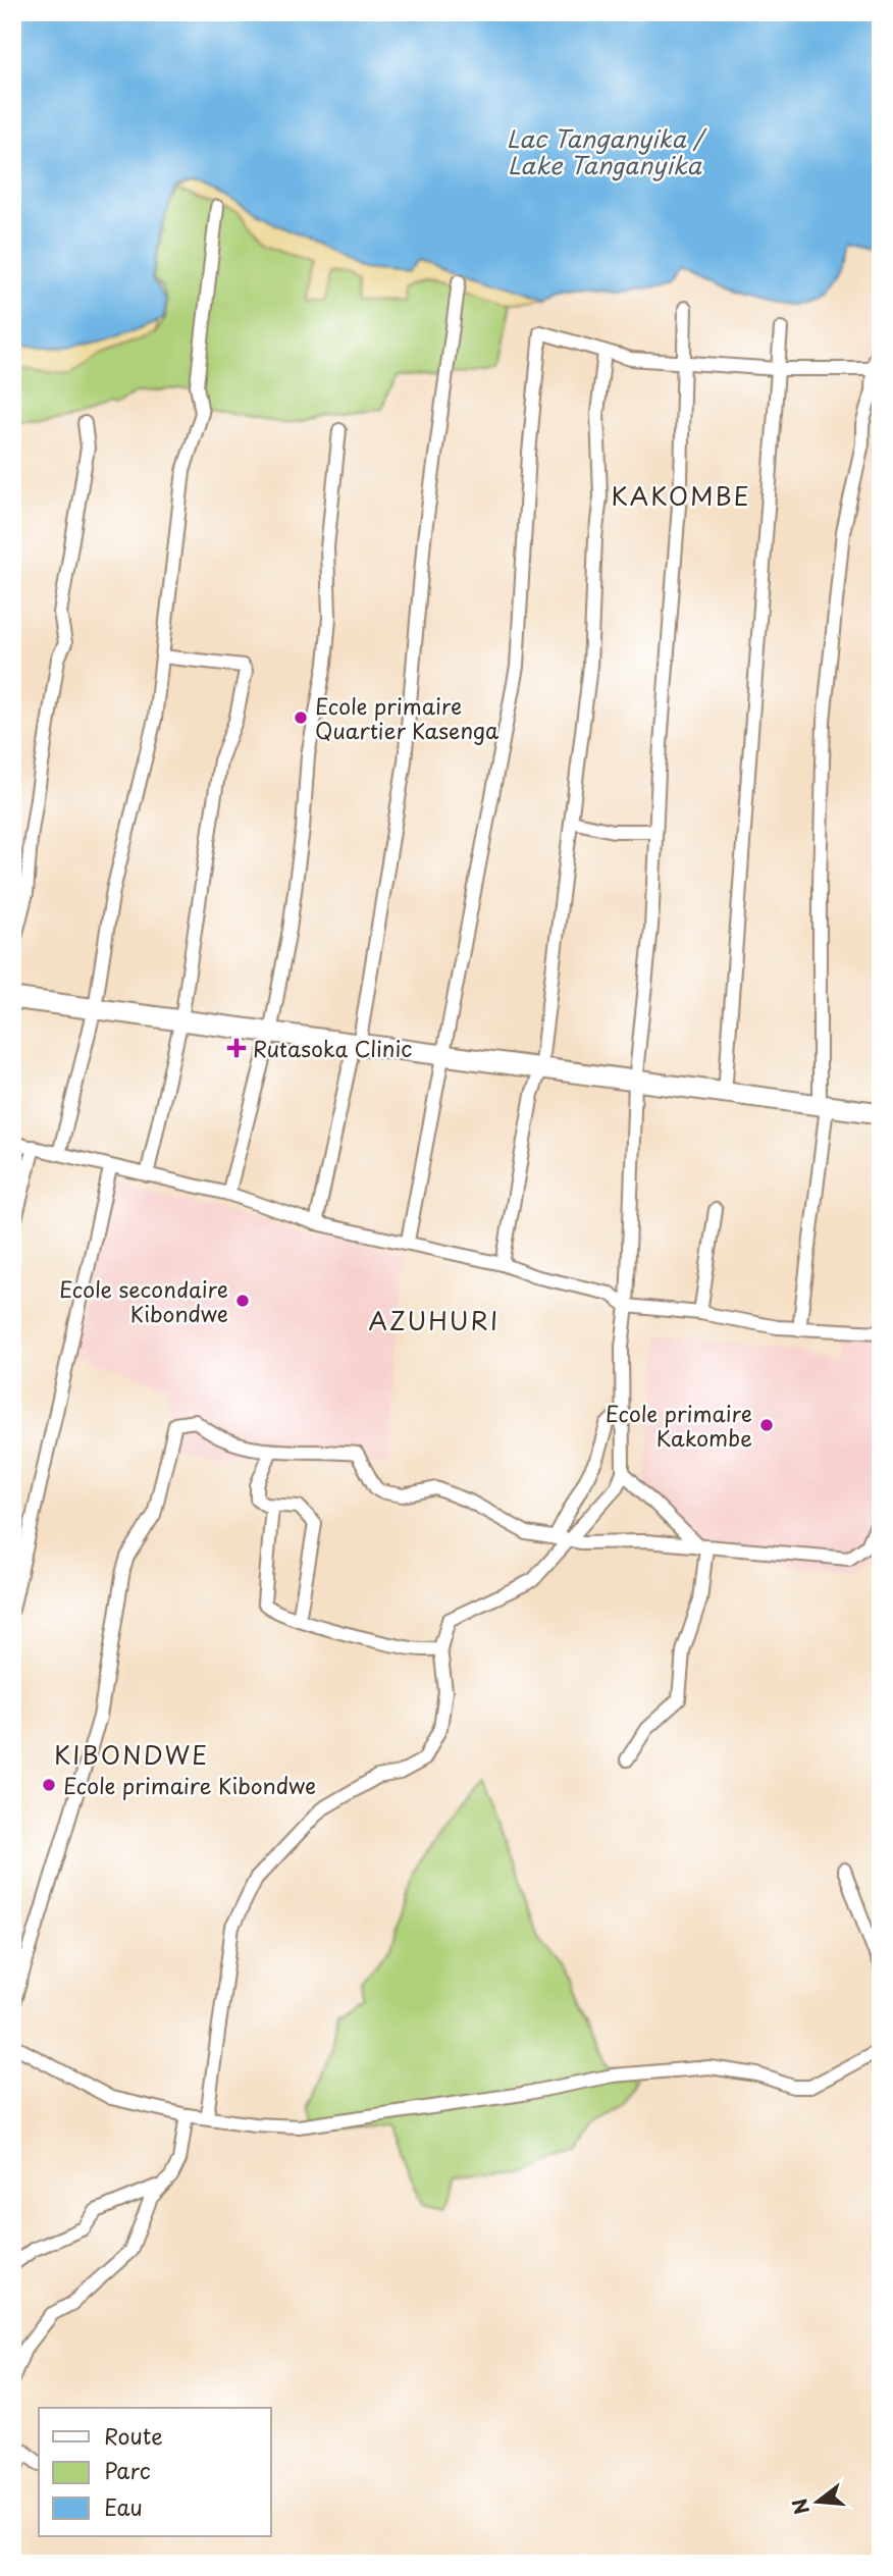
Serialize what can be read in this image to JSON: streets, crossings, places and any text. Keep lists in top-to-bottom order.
{
  "districts": ["KAKOMBE", "AZUHURI", "KIBONDWE"],
  "water": ["Lac Tanganyika / Lake Tanganyika"],
  "places": {
    "other": [
      "Ecole primaire Quartier Kasenga",
      "Ecole secondaire Kibondwe",
      "Ecole primaire Kakombe",
      "Ecole primaire Kibondwe"
    ],
    "health": ["Rutasoka Clinic"]
  },
  "legend": ["Route", "Parc", "Eau"],
  "north": "left"
}
